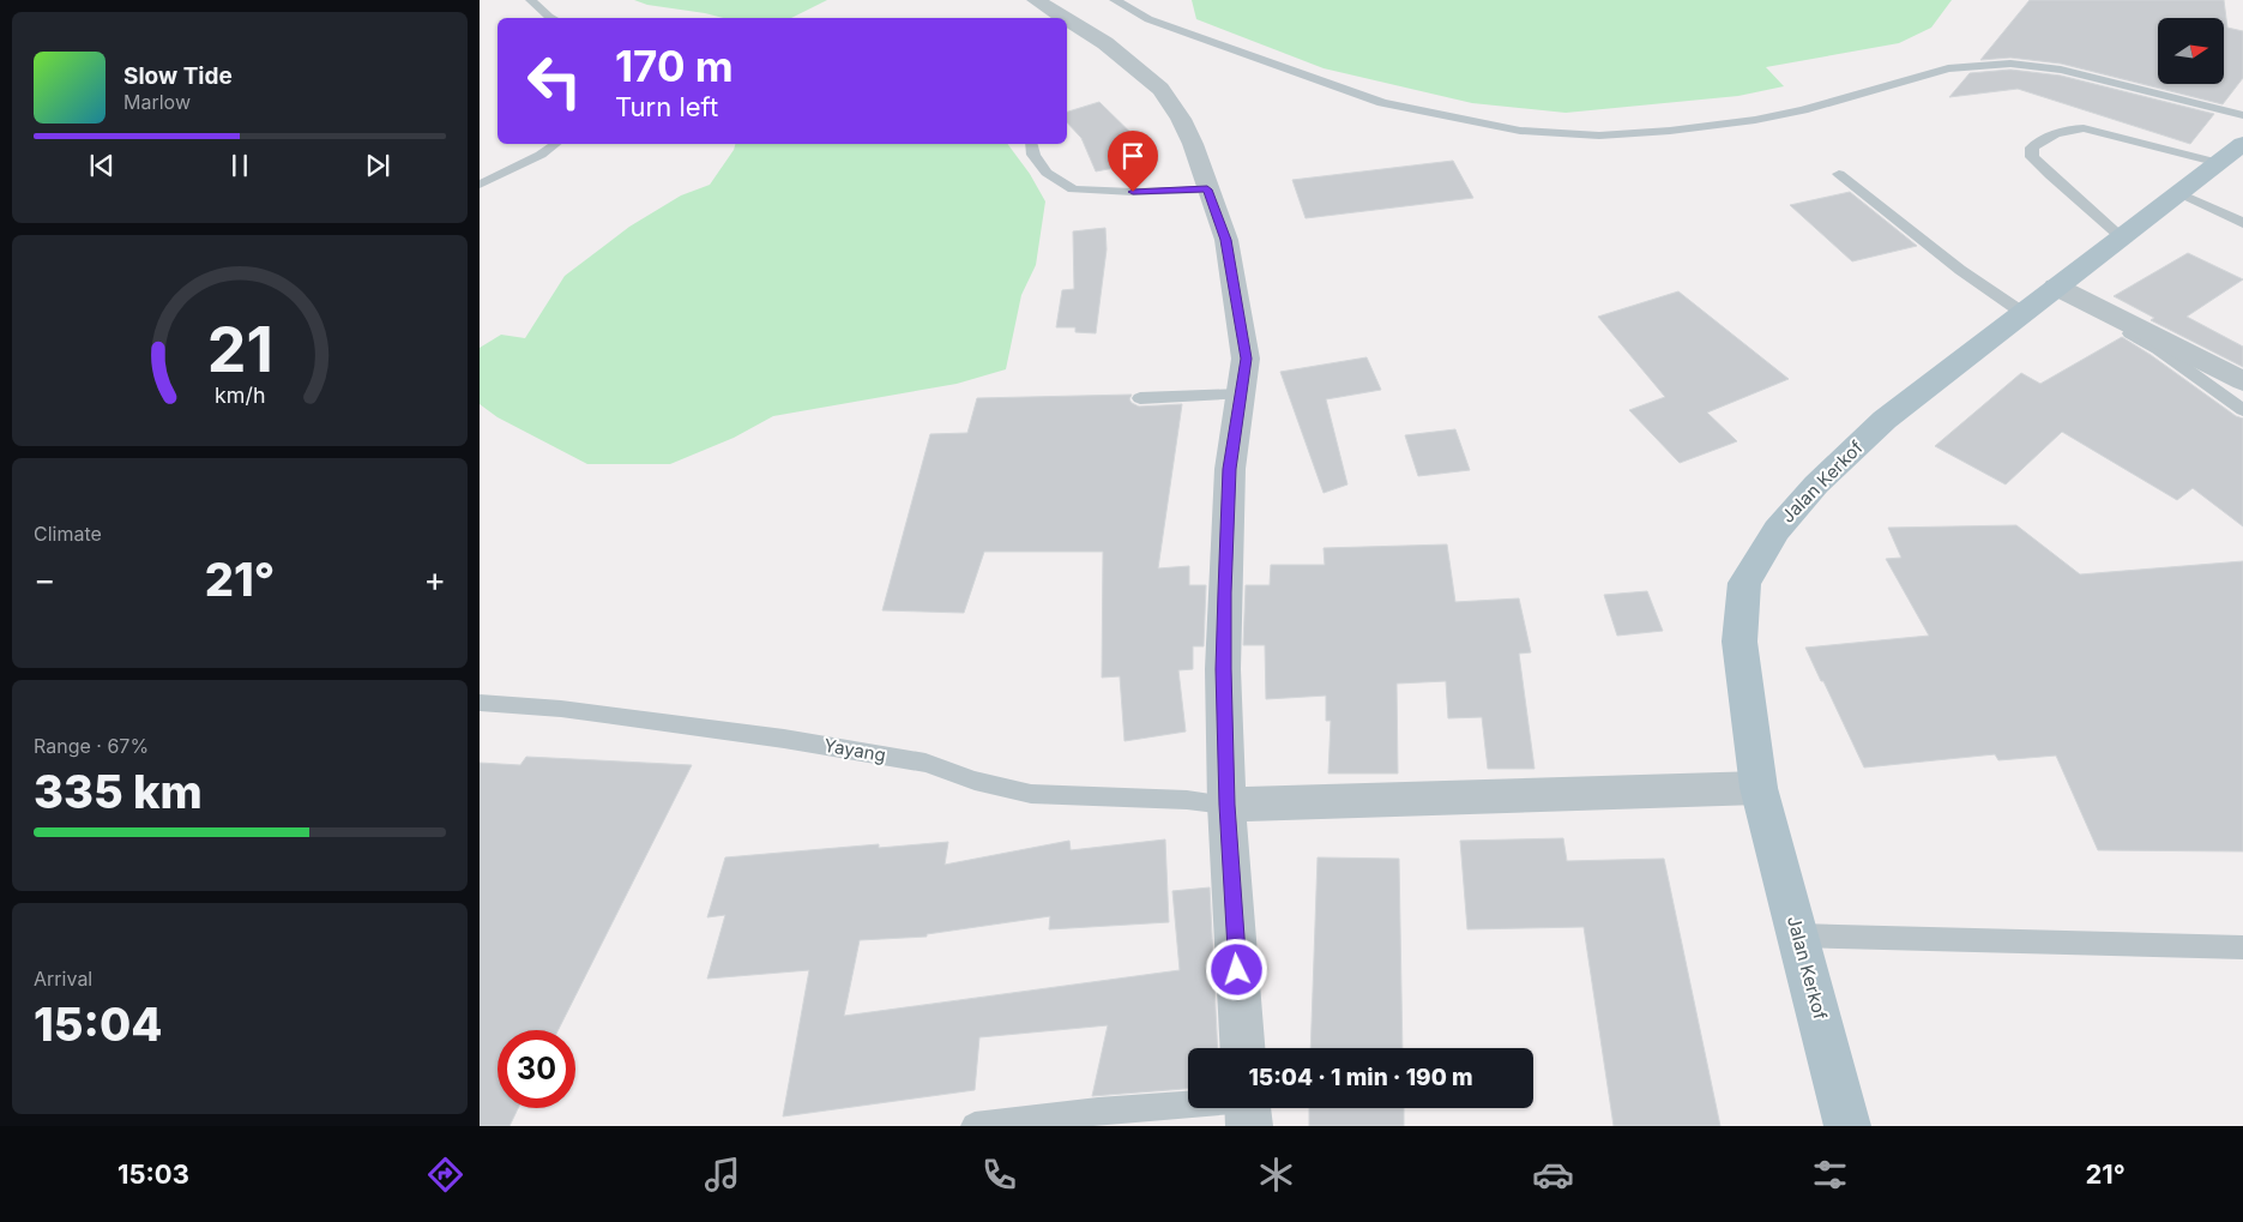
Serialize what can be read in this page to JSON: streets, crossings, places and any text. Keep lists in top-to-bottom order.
{
  "streets": {
    "main road": ["Jalan Kerkof"],
    "lane": ["Yayang"]
  },
  "north": "right",
  "page": {
    "turn": ["170 m", "Turn left"],
    "song": ["Slow Tide", "Marlow"],
    "tile": [
      "Climate",
      ["Range · 67%", "335 km"],
      ["Arrival", "15:04"]
    ],
    "heat": ["−", "21°", "+"],
    "limit": "30",
    "trip": "15:04 · 1 min · 190 m",
    "tabs": ["15:03", "21°"],
    "gauge": ["21", "km/h"]
  }
}
